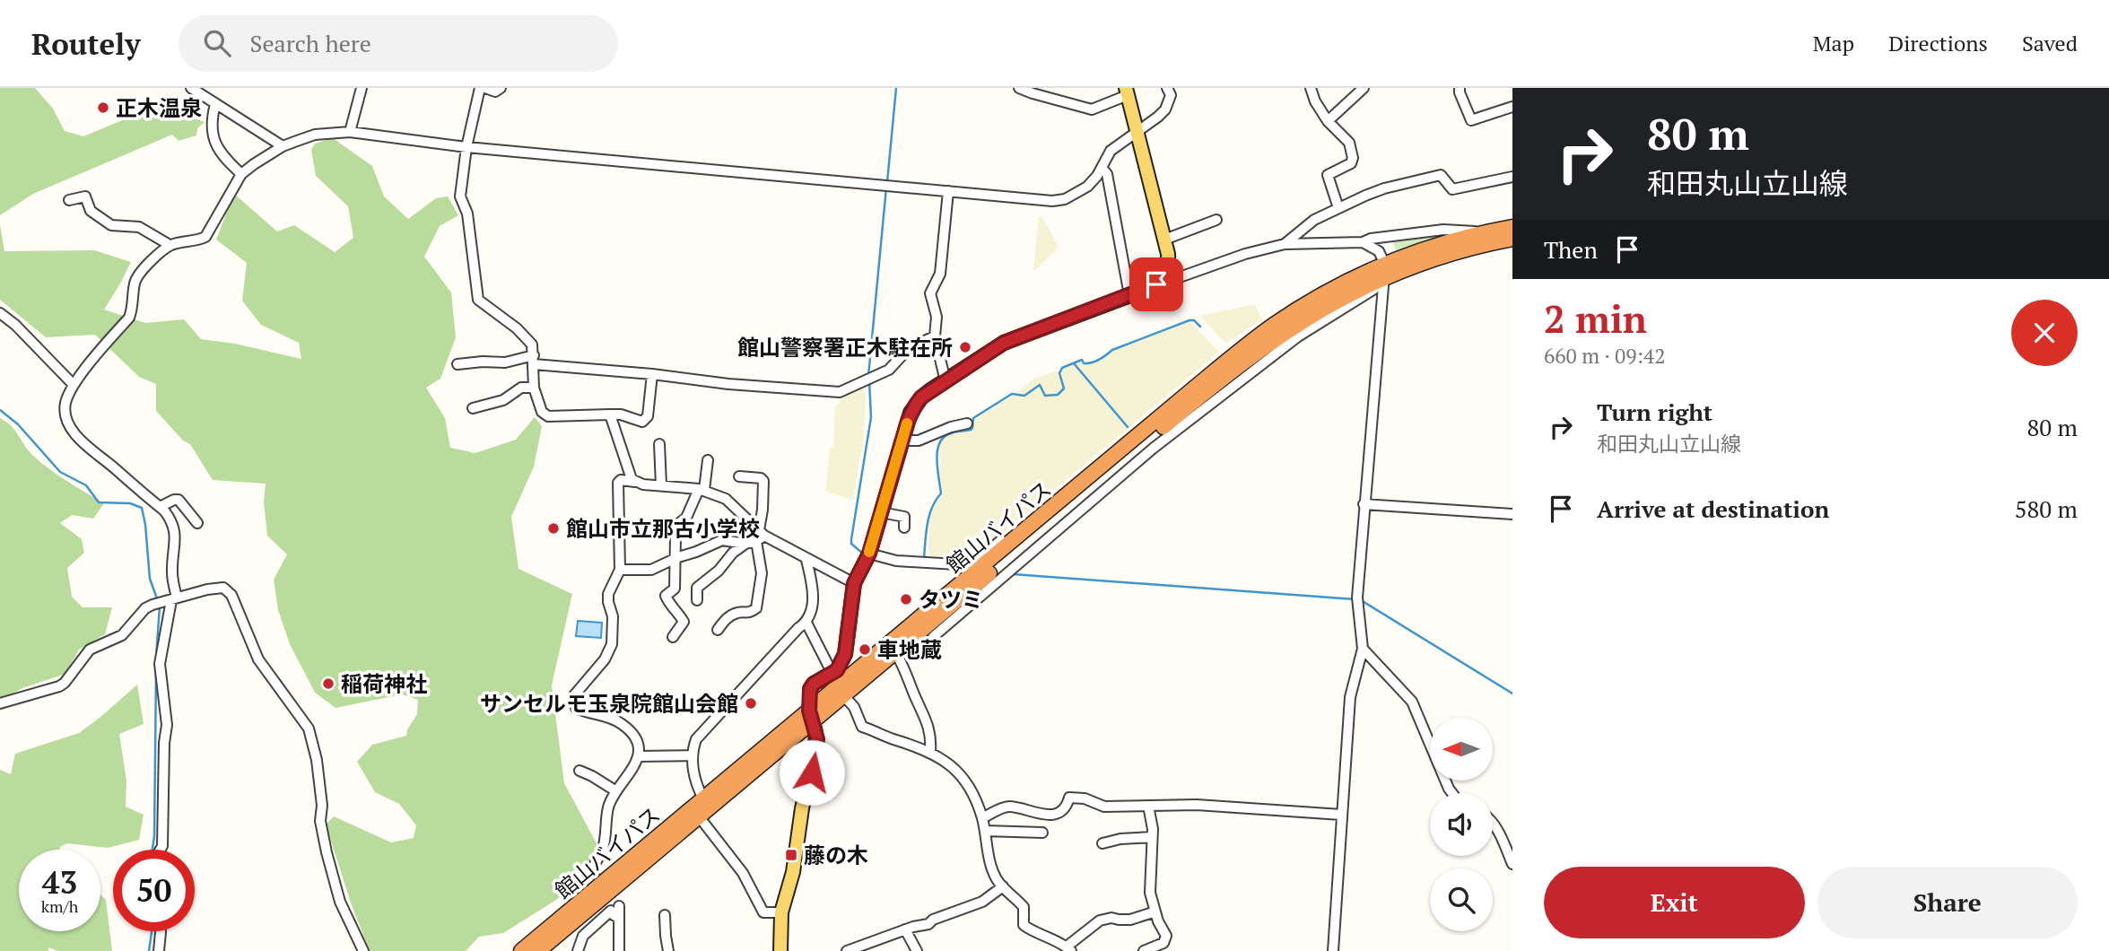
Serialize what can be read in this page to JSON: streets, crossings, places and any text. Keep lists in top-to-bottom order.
{
  "streets": {
    "highway": ["館山バイパス"]
  },
  "places": {
    "other": [
      "正木温泉",
      "館山警察署正木駐在所",
      "館山市立那古小学校",
      "タツミ",
      "車地蔵",
      "稲荷神社",
      "サンセルモ玉泉院館山会館"
    ],
    "transit": ["藤の木"]
  },
  "north": "left",
  "page": {
    "header": "Routely",
    "search": "Search here",
    "nav": ["Map", "Directions", "Saved"],
    "turn": ["80 m", "和田丸山立山線"],
    "then": "Then",
    "heading": ["2 min", "660 m · 09:42"],
    "list": [
      {
        "name": "Turn right",
        "note": "和田丸山立山線",
        "value": "80 m"
      },
      {
        "name": "Arrive at destination",
        "value": "580 m"
      }
    ],
    "speed": "43 km/h",
    "limit": "50",
    "buttons": ["Exit", "Share"]
  }
}
